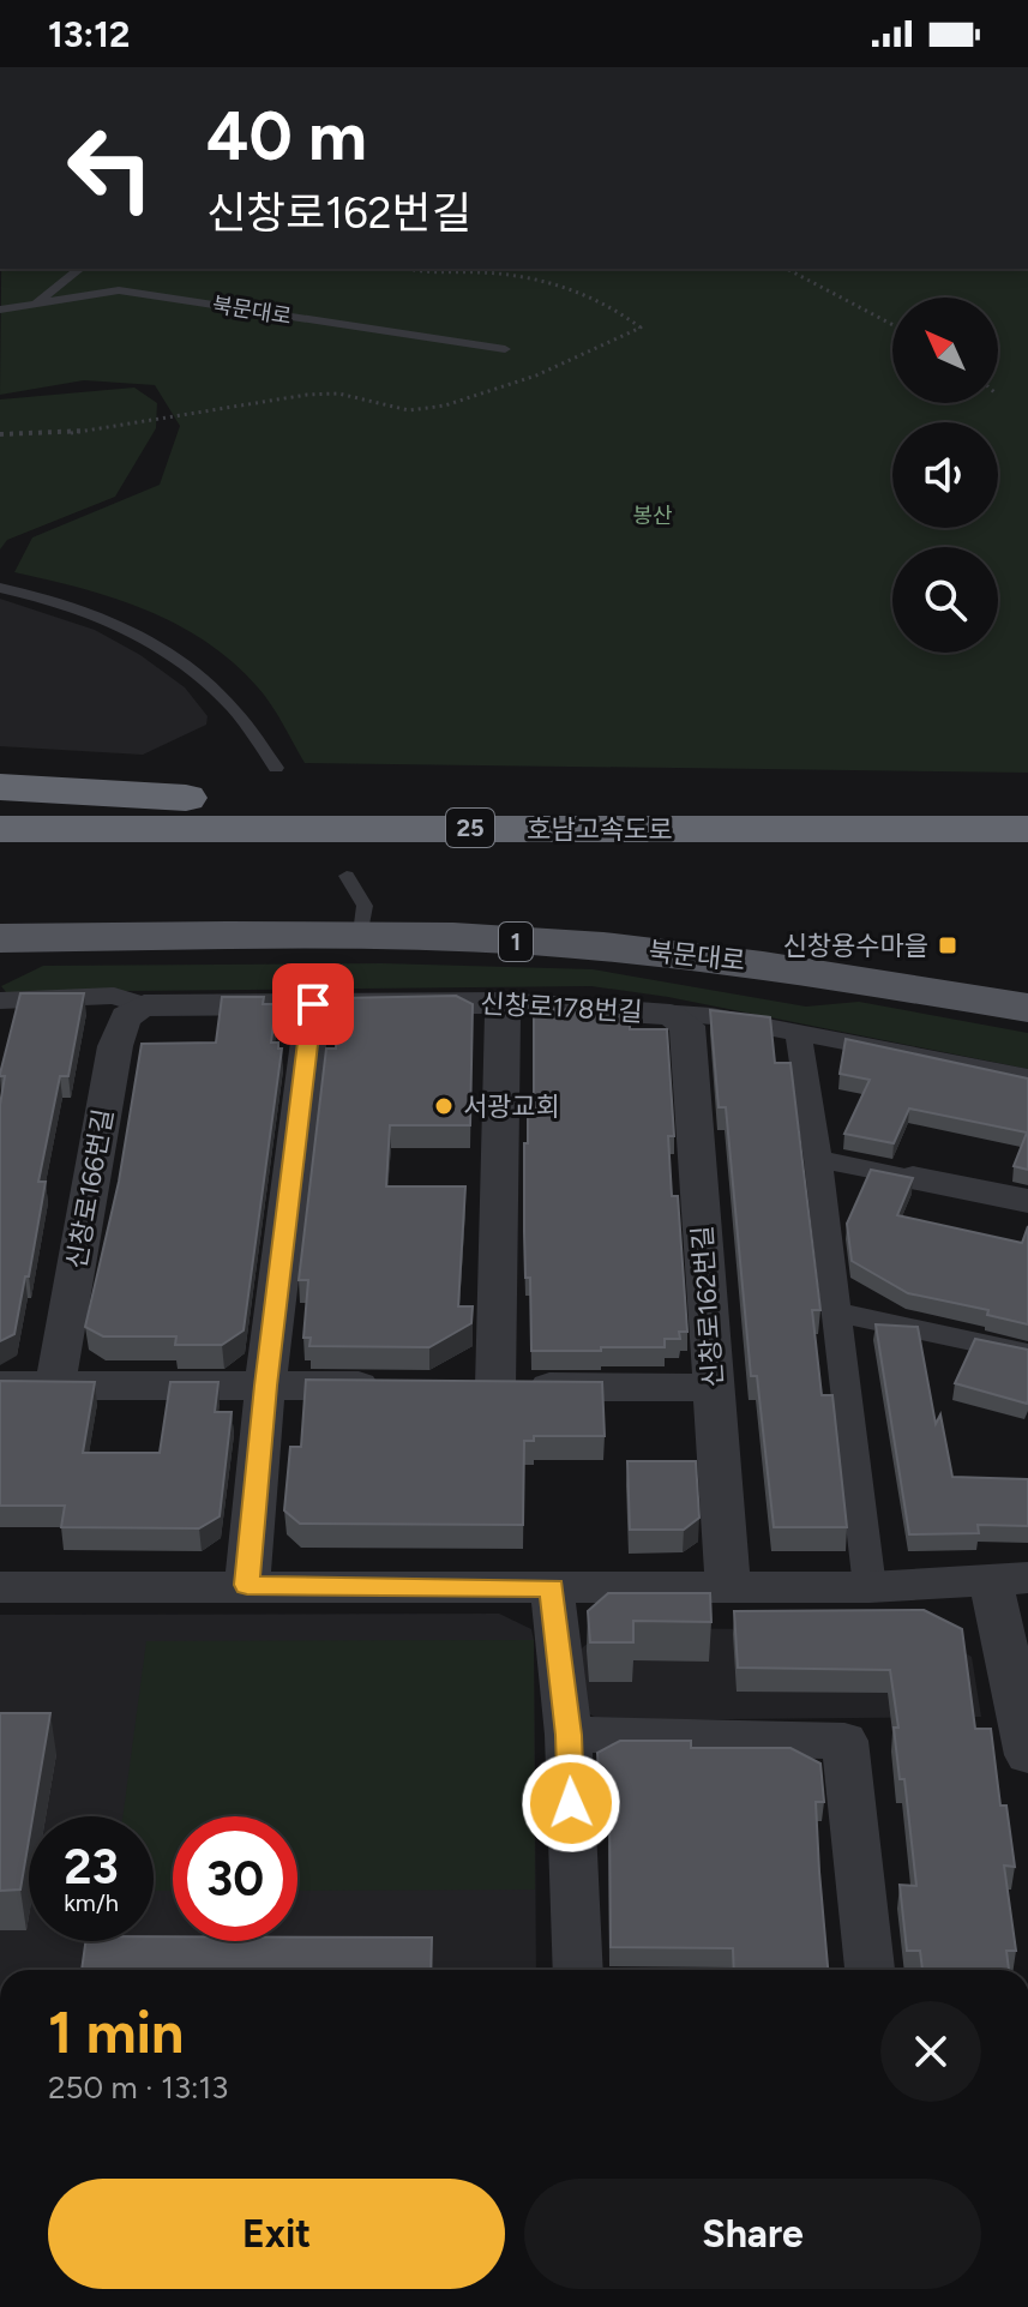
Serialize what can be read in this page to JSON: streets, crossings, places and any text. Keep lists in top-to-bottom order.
{
  "streets": {
    "highway": ["25", "호남고속도로"],
    "main road": ["북문대로", "1"],
    "street": ["신창로178번길", "신창로166번길", "신창로162번길"]
  },
  "crossings": [
    ["신창로178번길", "신창로166번길"],
    ["신창로178번길", "신창로162번길"]
  ],
  "parks": ["봉산"],
  "places": {
    "transit": ["신창용수마을"],
    "other": ["서광교회"]
  },
  "north": "top left",
  "page": {
    "status": "13:12",
    "turn": ["40 m", "신창로162번길"],
    "speed": "23 km/h",
    "limit": "30",
    "heading": ["1 min", "250 m · 13:13"],
    "buttons": ["Exit", "Share"]
  }
}
